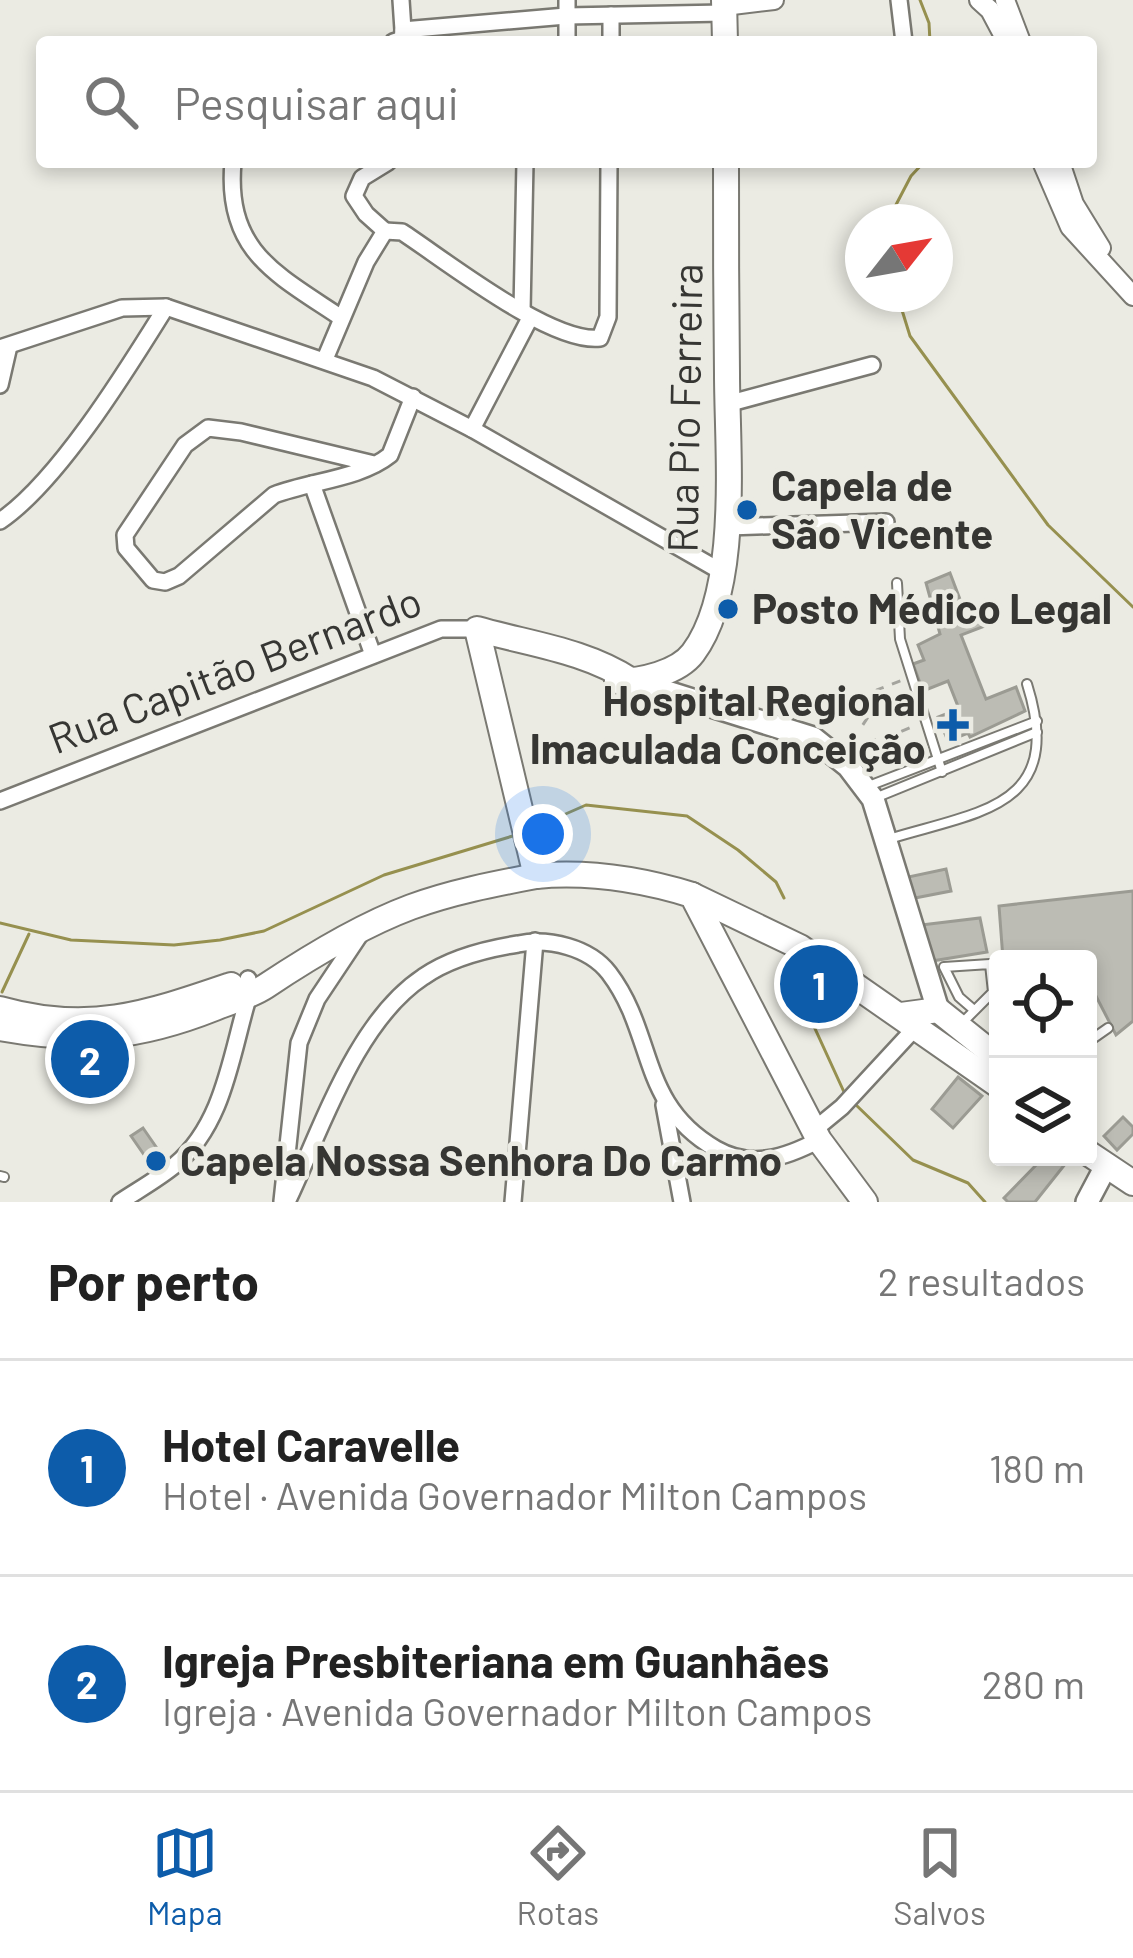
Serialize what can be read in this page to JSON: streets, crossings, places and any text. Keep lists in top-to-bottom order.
{
  "streets": {
    "main road": ["Rua Pio Ferreira", "Rua Capitão Bernardo"]
  },
  "crossings": [
    ["Rua Pio Ferreira", "Rua Capitão Bernardo"]
  ],
  "places": {
    "other": ["Capela de São Vicente", "Posto Médico Legal", "Capela Nossa Senhora Do Carmo"],
    "health": ["Hospital Regional Imaculada Conceição"]
  },
  "north": "top right",
  "page": {
    "search": "Pesquisar aqui",
    "pins": ["1", "2"],
    "heading": ["Por perto", "2 resultados"],
    "list": [
      {
        "mark": "1",
        "name": "Hotel Caravelle",
        "note": "Hotel · Avenida Governador Milton Campos",
        "value": "180 m"
      },
      {
        "mark": "2",
        "name": "Igreja Presbiteriana em Guanhães",
        "note": "Igreja · Avenida Governador Milton Campos",
        "value": "280 m"
      }
    ],
    "nav": ["Mapa", "Rotas", "Salvos"]
  }
}
